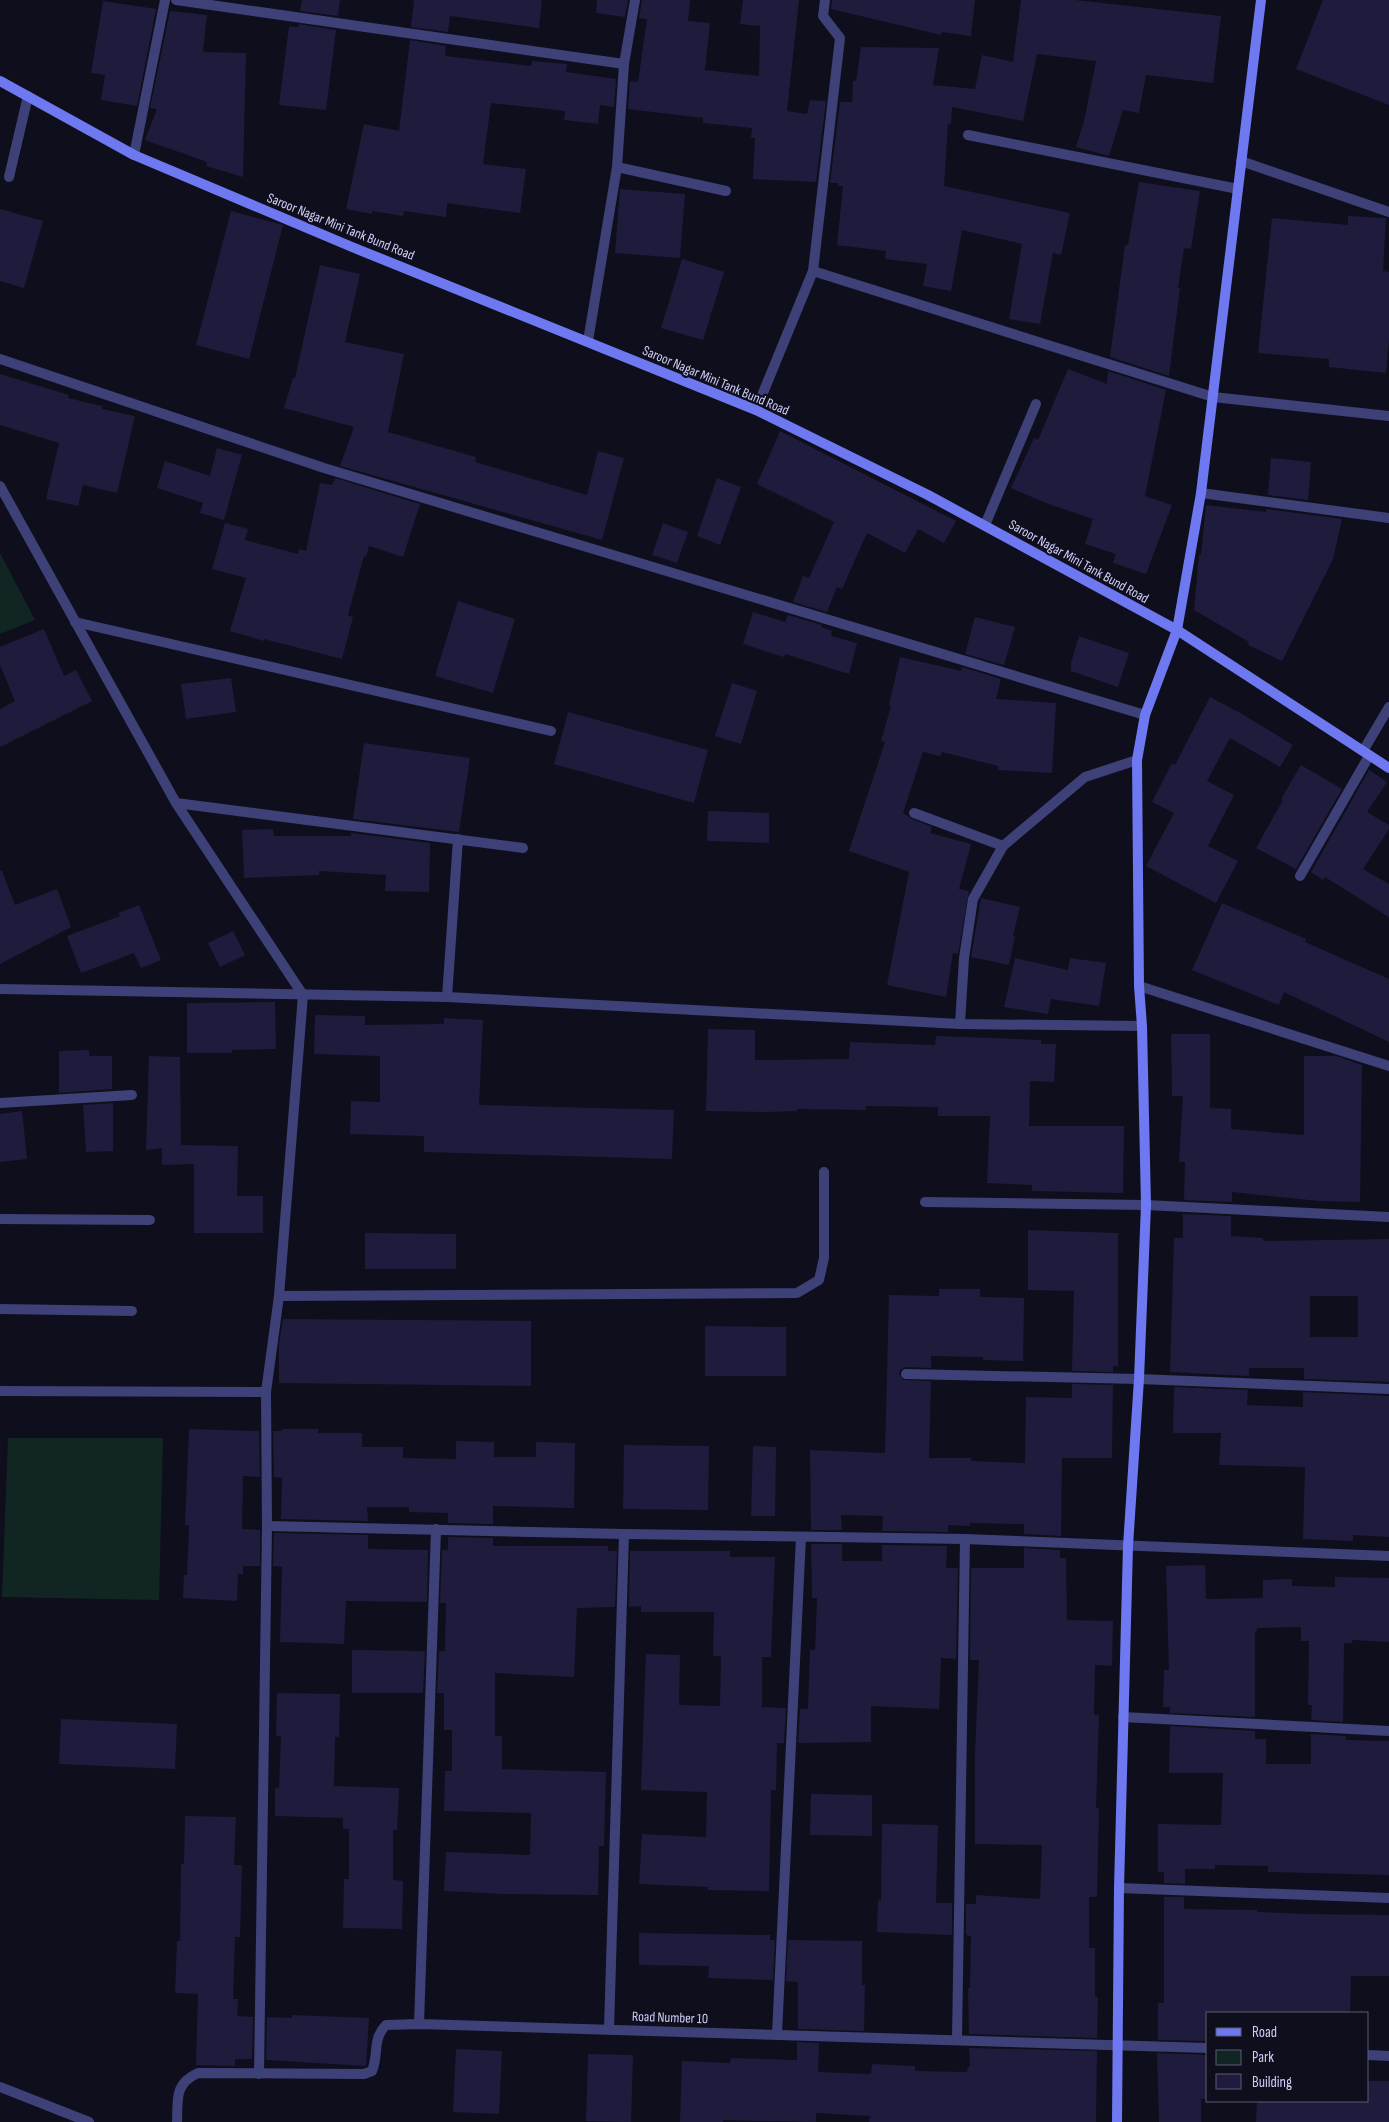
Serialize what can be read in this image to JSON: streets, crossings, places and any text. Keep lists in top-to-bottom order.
{
  "streets": {
    "street": ["Saroor Nagar Mini Tank Bund Road", "Road Number 10"]
  },
  "legend": ["Road", "Park", "Building"]
}
